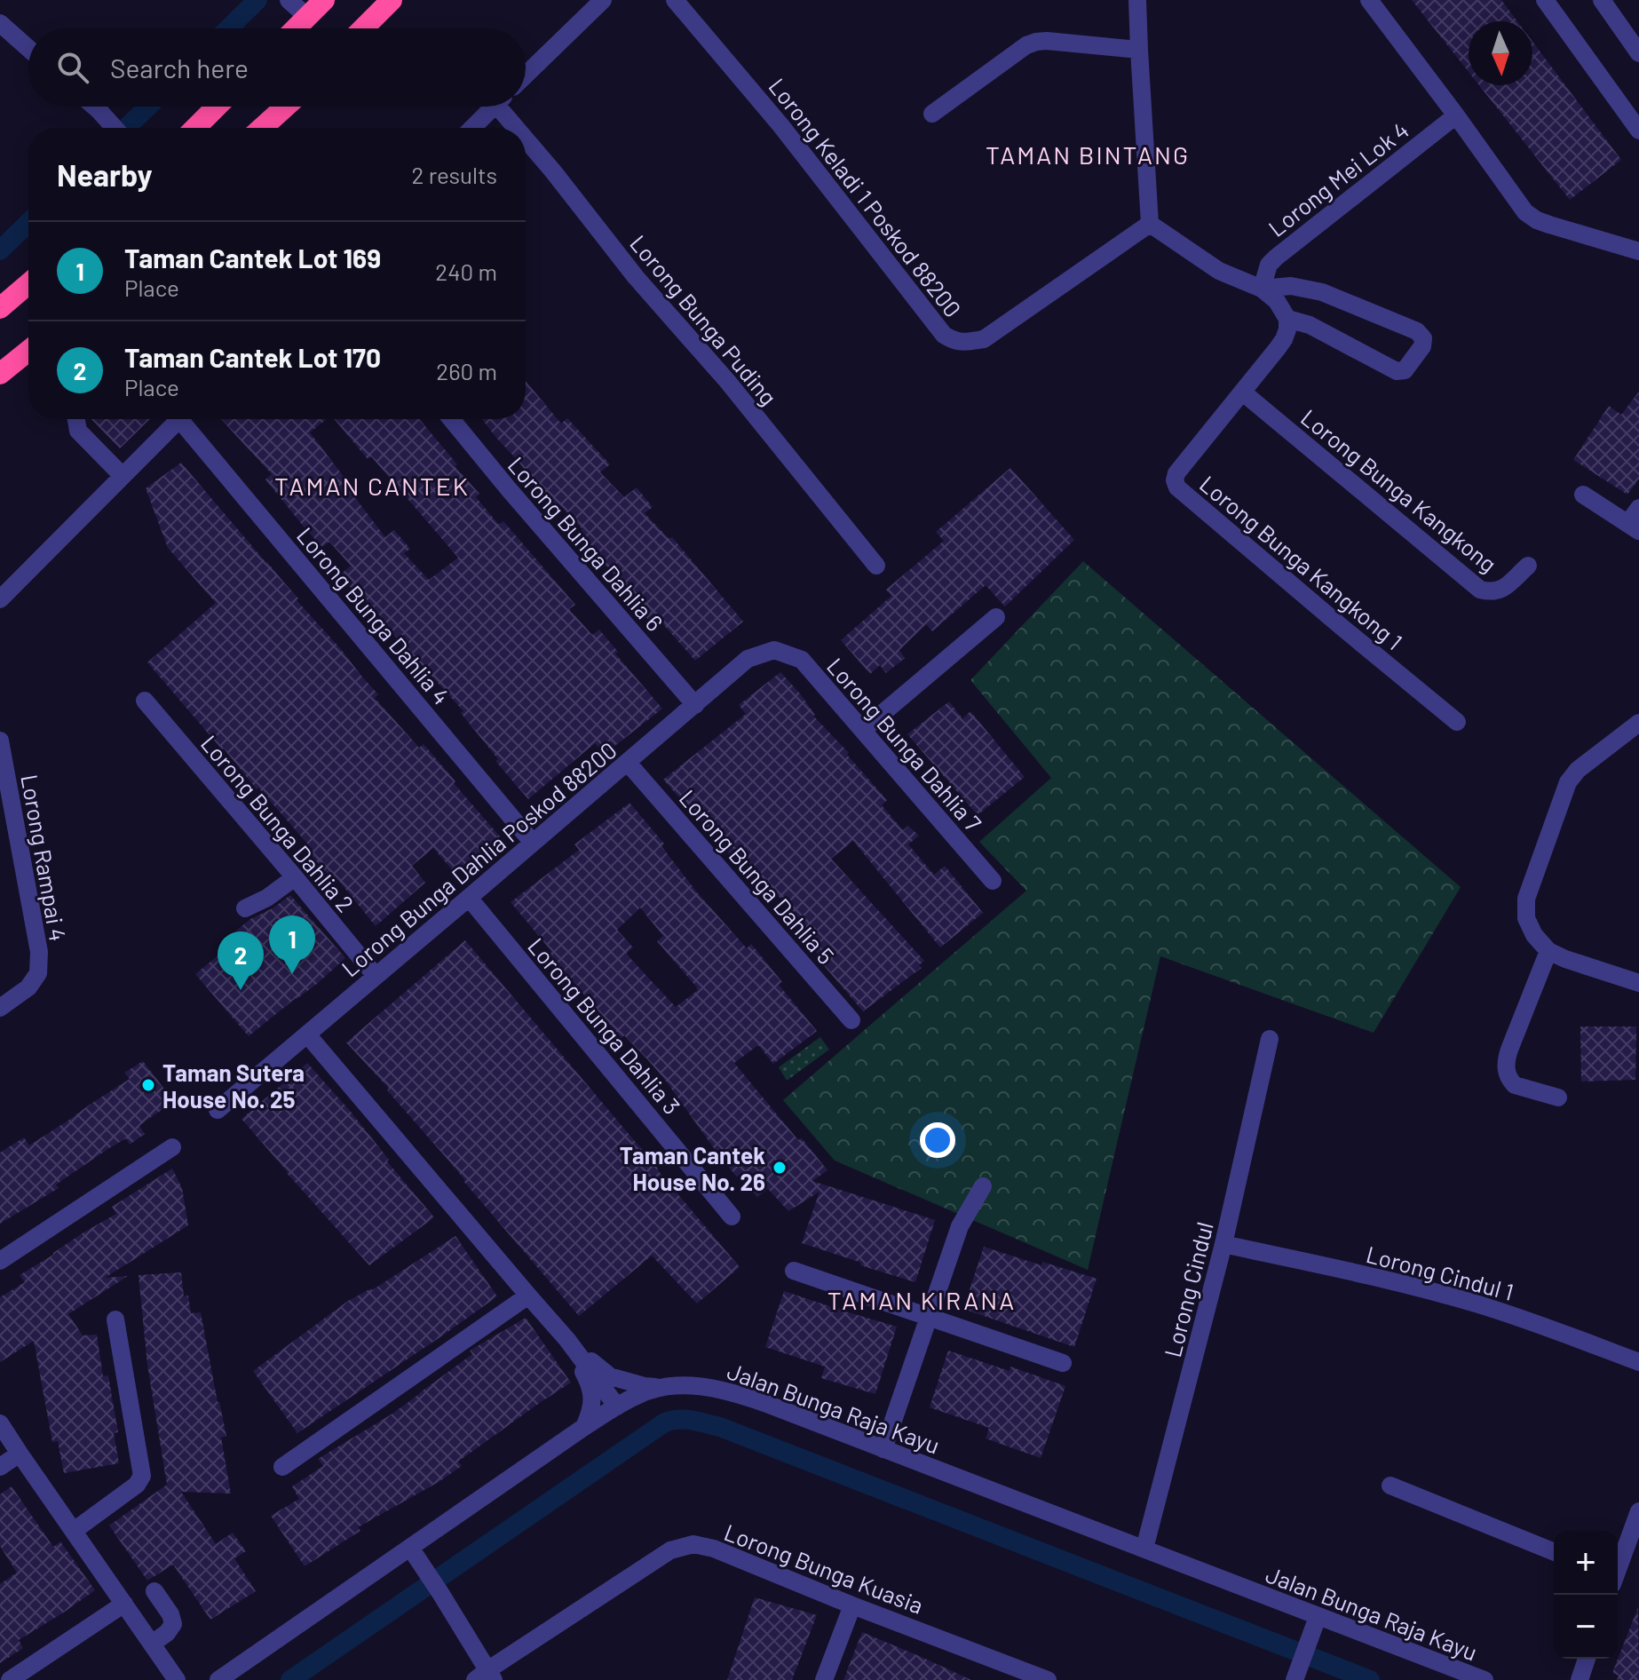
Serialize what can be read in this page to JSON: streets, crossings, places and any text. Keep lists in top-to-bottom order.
{
  "streets": {
    "street": [
      "Lorong Mei Lok 4",
      "Lorong Keladi 1 Poskod 88200",
      "Lorong Bunga Puding",
      "Lorong Bunga Kangkong",
      "Lorong Bunga Dahlia 6",
      "Lorong Bunga Kangkong 1",
      "Lorong Bunga Dahlia 4",
      "Lorong Bunga Dahlia 7",
      "Lorong Bunga Dahlia 2",
      "Lorong Rampai 4",
      "Lorong Bunga Dahlia Poskod 88200",
      "Lorong Bunga Dahlia 5",
      "Lorong Bunga Dahlia 3",
      "Lorong Cindul 1",
      "Lorong Cindul",
      "Jalan Bunga Raja Kayu",
      "Lorong Bunga Kuasia"
    ]
  },
  "crossings": [
    ["Lorong Bunga Kangkong", "Lorong Bunga Kangkong 1"],
    ["Lorong Bunga Dahlia 6", "Lorong Bunga Dahlia Poskod 88200"],
    ["Lorong Bunga Dahlia 4", "Lorong Bunga Dahlia Poskod 88200"],
    ["Lorong Bunga Dahlia 7", "Lorong Bunga Dahlia Poskod 88200"],
    ["Lorong Bunga Dahlia 2", "Lorong Bunga Dahlia Poskod 88200"],
    ["Lorong Bunga Dahlia Poskod 88200", "Lorong Bunga Dahlia 5"],
    ["Lorong Bunga Dahlia Poskod 88200", "Lorong Bunga Dahlia 3"],
    ["Lorong Cindul 1", "Lorong Cindul"],
    ["Lorong Cindul", "Jalan Bunga Raja Kayu"]
  ],
  "districts": ["TAMAN BINTANG", "TAMAN CANTEK", "TAMAN KIRANA"],
  "places": ["Taman Sutera House No. 25", "Taman Cantek House No. 26"],
  "north": "bottom",
  "page": {
    "search": "Search here",
    "heading": ["Nearby", "2 results"],
    "list": [
      {
        "mark": "1",
        "name": "Taman Cantek Lot 169",
        "note": "Place",
        "value": "240 m"
      },
      {
        "mark": "2",
        "name": "Taman Cantek Lot 170",
        "note": "Place",
        "value": "260 m"
      }
    ],
    "pins": ["1", "2"],
    "map_buttons": ["+", "−"]
  }
}
